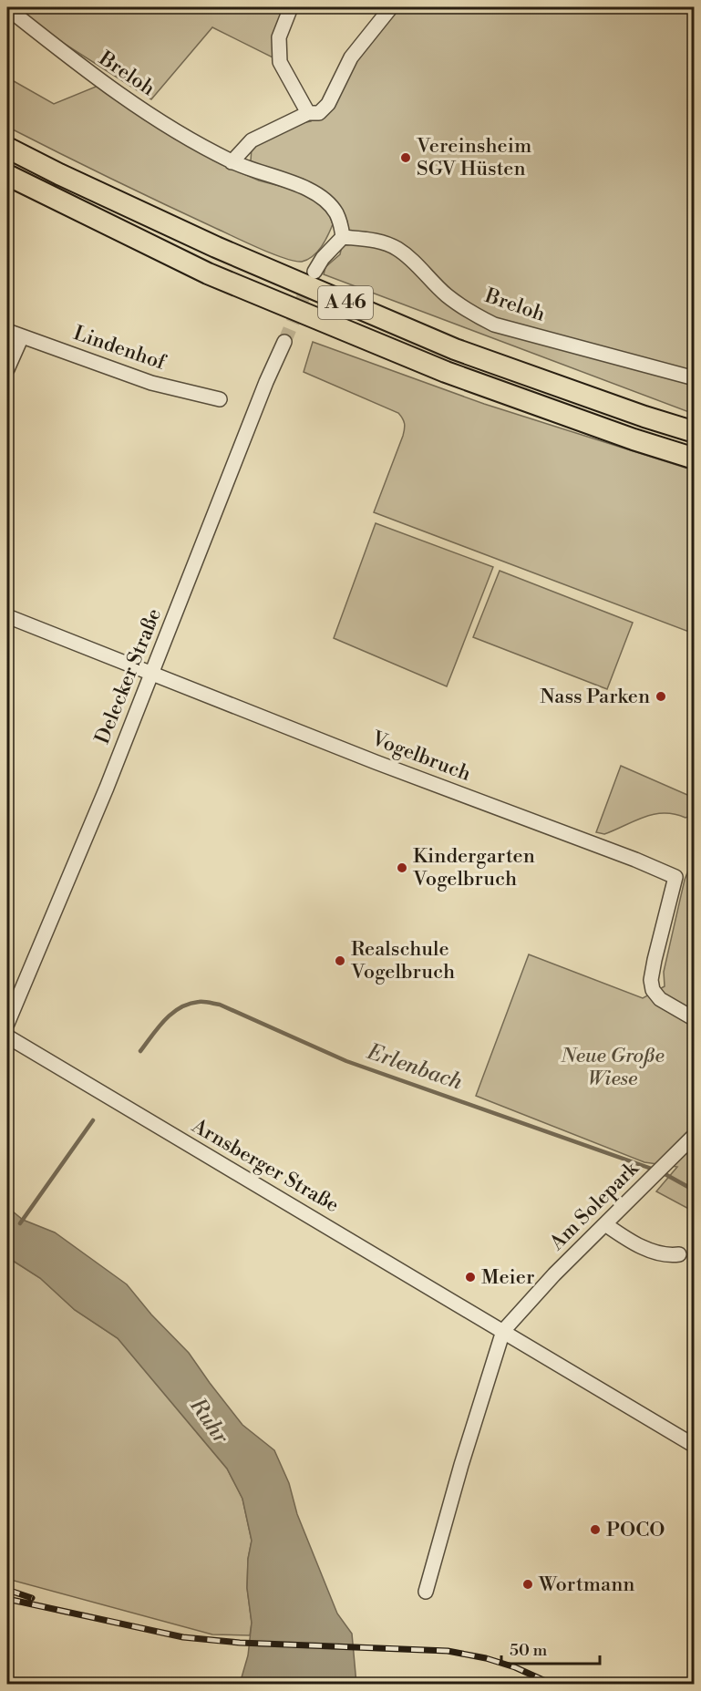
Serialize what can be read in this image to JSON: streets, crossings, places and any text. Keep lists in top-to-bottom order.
{
  "streets": {
    "highway": ["A 46"],
    "street": [
      "Breloh",
      "Lindenhof",
      "Delecker Straße",
      "Vogelbruch",
      "Arnsberger Straße",
      "Am Solepark"
    ]
  },
  "crossings": [
    ["Delecker Straße", "Vogelbruch"],
    ["Arnsberger Straße", "Am Solepark"]
  ],
  "water": ["Erlenbach", "Ruhr"],
  "parks": ["Neue Große Wiese"],
  "places": [
    "Vereinsheim SGV Hüsten",
    "Nass Parken",
    "Kindergarten Vogelbruch",
    "Realschule Vogelbruch",
    "Meier",
    "POCO",
    "Wortmann"
  ],
  "scale_bar": "50 m"
}
